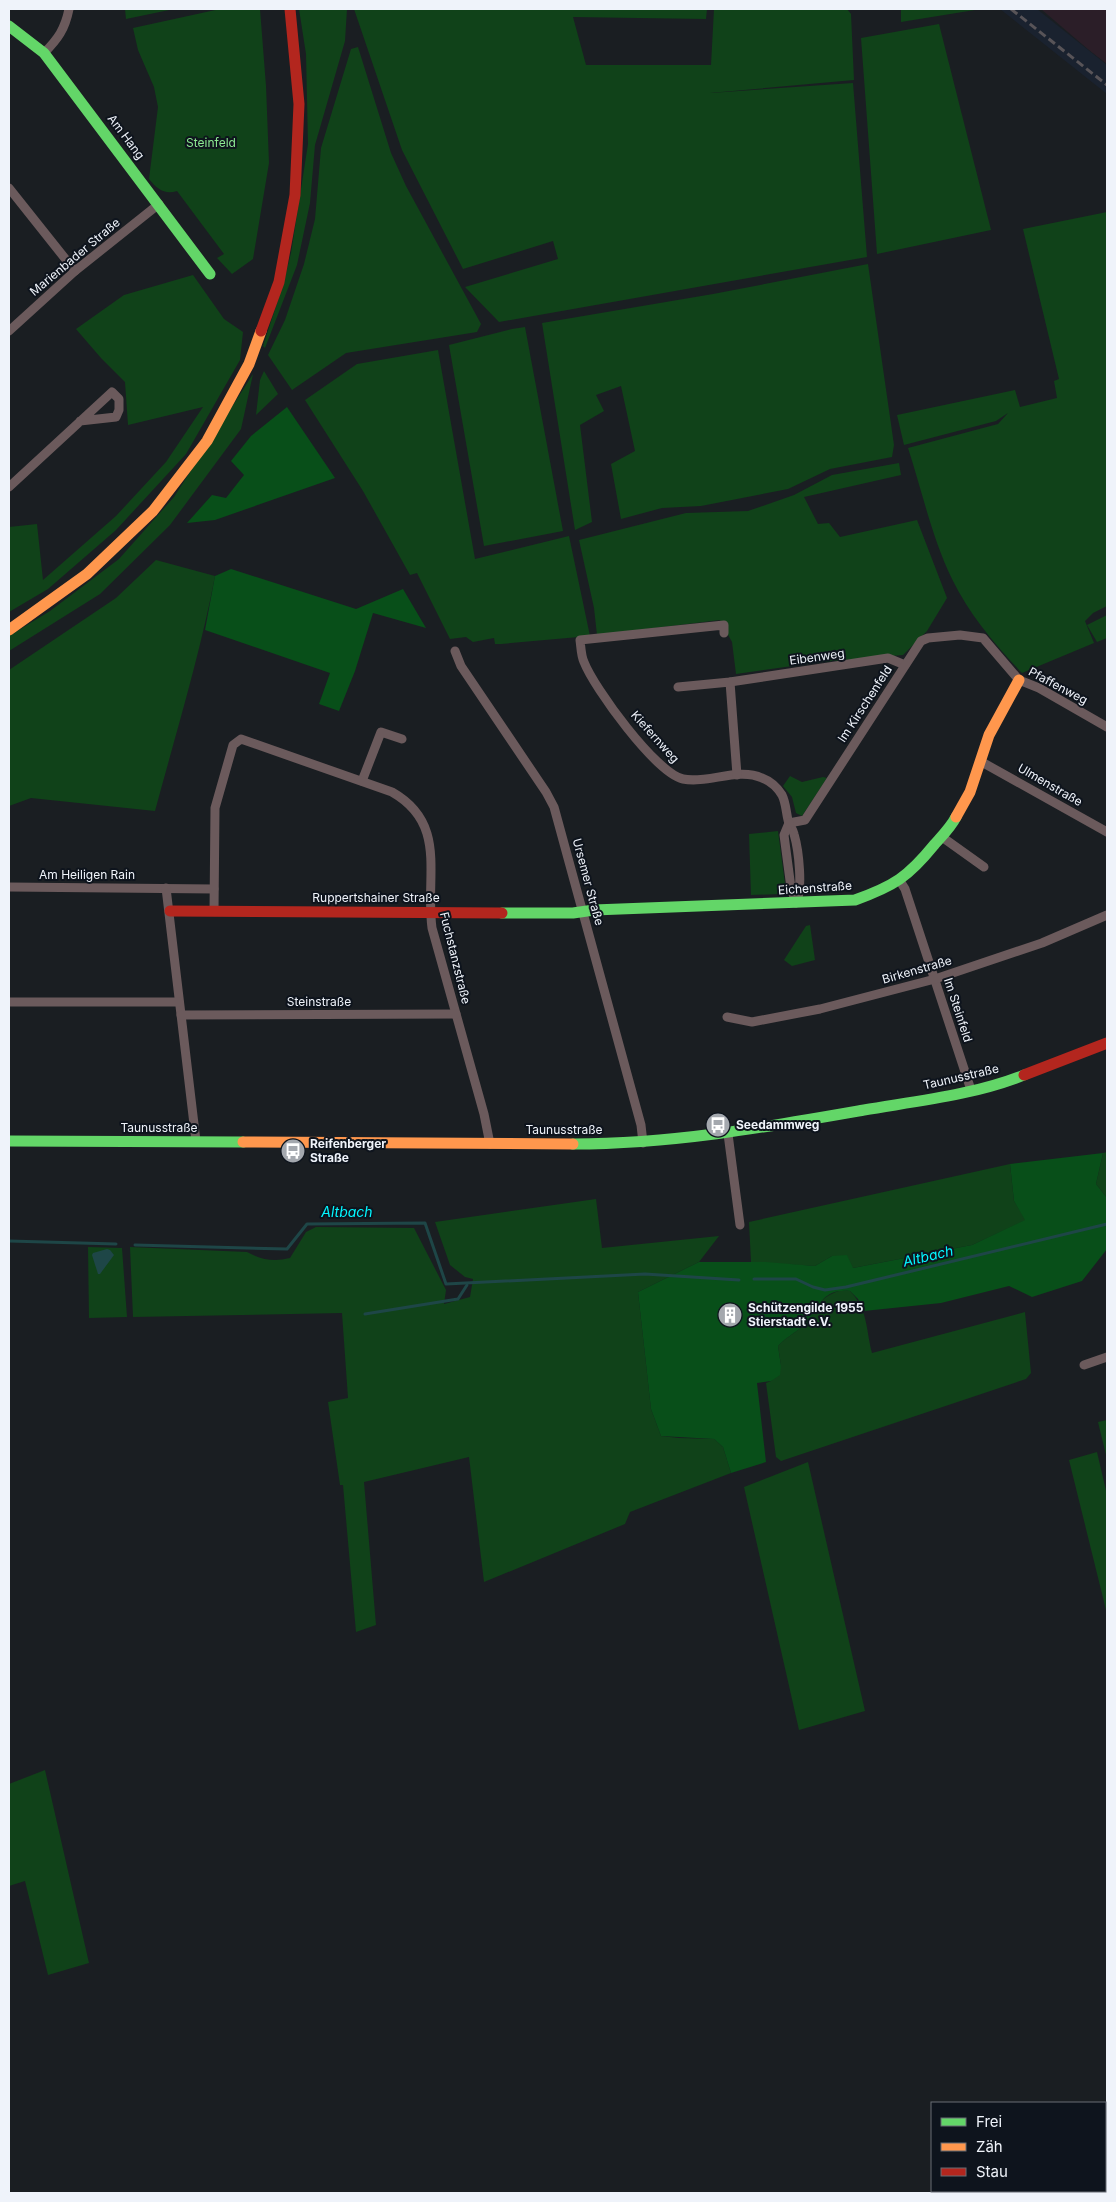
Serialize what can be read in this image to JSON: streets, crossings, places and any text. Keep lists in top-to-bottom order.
{
  "streets": {
    "street": [
      "Am Hang",
      "Marienbader Straße",
      "Eibenweg",
      "Pfaffenweg",
      "Im Kirschenfeld",
      "Kiefernweg",
      "Ulmenstraße",
      "Am Heiligen Rain",
      "Ursemer Straße",
      "Eichenstraße",
      "Ruppertshainer Straße",
      "Fuchstanzstraße",
      "Birkenstraße",
      "Steinstraße",
      "Im Steinfeld",
      "Taunusstraße"
    ]
  },
  "crossings": [
    ["Am Hang", "Marienbader Straße"],
    ["Eibenweg", "Im Kirschenfeld"],
    ["Pfaffenweg", "Im Kirschenfeld"],
    ["Pfaffenweg", "Eichenstraße"],
    ["Im Kirschenfeld", "Kiefernweg"],
    ["Kiefernweg", "Eichenstraße"],
    ["Ulmenstraße", "Eichenstraße"],
    ["Ursemer Straße", "Eichenstraße"],
    ["Ursemer Straße", "Ruppertshainer Straße"],
    ["Ursemer Straße", "Taunusstraße"],
    ["Eichenstraße", "Ruppertshainer Straße"],
    ["Eichenstraße", "Im Steinfeld"],
    ["Ruppertshainer Straße", "Fuchstanzstraße"],
    ["Fuchstanzstraße", "Steinstraße"],
    ["Fuchstanzstraße", "Taunusstraße"],
    ["Birkenstraße", "Im Steinfeld"],
    ["Im Steinfeld", "Taunusstraße"]
  ],
  "water": ["Altbach"],
  "parks": ["Steinfeld"],
  "places": {
    "bus stop": ["Seedammweg", "Reifenberger Straße"],
    "building": ["Schützengilde 1955 Stierstadt e.V."]
  },
  "legend": ["Frei", "Zäh", "Stau"]
}
